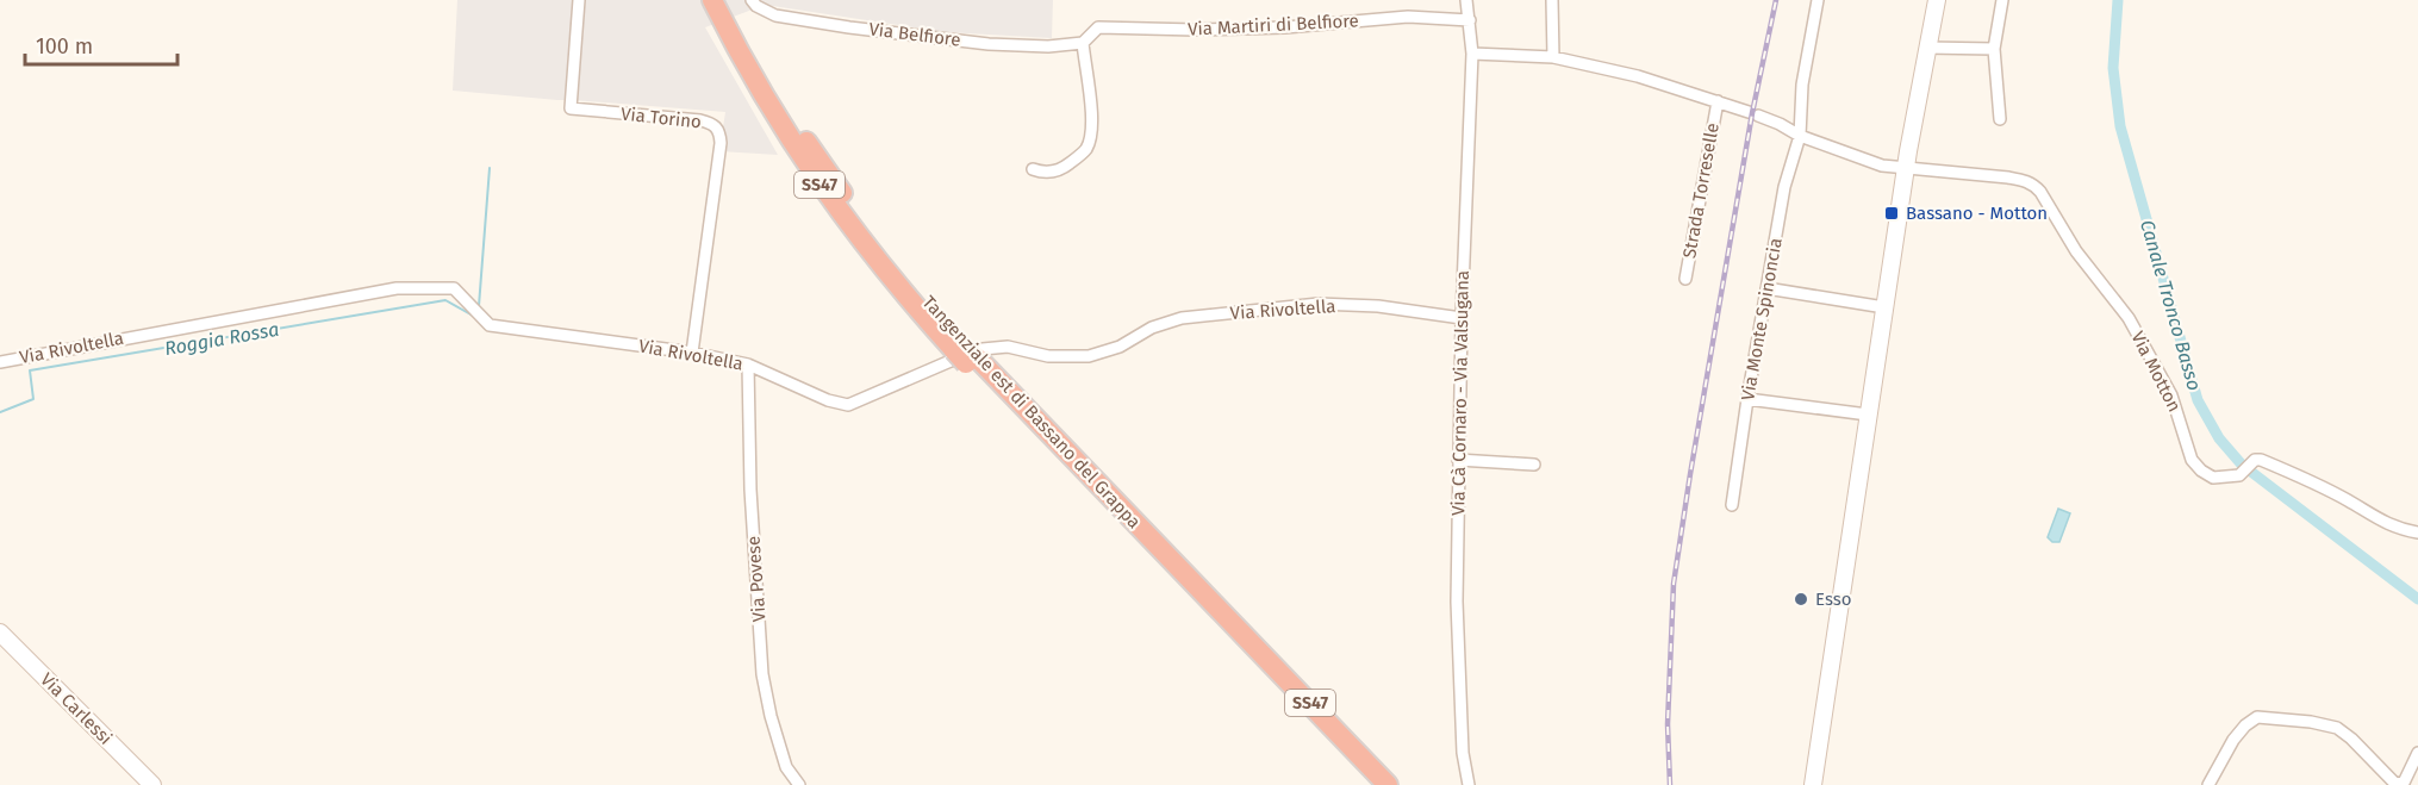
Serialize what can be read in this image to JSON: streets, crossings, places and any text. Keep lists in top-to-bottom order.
{
  "streets": {
    "highway": ["SS47", "Tangenziale est di Bassano del Grappa"],
    "main road": ["Via Carlessi"],
    "street": [
      "Via Martiri di Belfiore",
      "Via Belfiore",
      "Via Torino",
      "Strada Torreselle",
      "Via Rivoltella",
      "Via Monte Spinoncia",
      "Via Motton",
      "Via Cà Cornaro - Via Valsugana",
      "Via Povese"
    ]
  },
  "crossings": [
    ["Via Martiri di Belfiore", "Via Belfiore"],
    ["Via Martiri di Belfiore", "Via Cà Cornaro - Via Valsugana"],
    ["Via Torino", "Via Rivoltella"],
    ["Strada Torreselle", "Via Monte Spinoncia"],
    ["Strada Torreselle", "Via Motton"],
    ["Strada Torreselle", "Via Cà Cornaro - Via Valsugana"],
    ["Via Rivoltella", "Via Cà Cornaro - Via Valsugana"],
    ["Via Rivoltella", "Via Povese"]
  ],
  "water": ["Canale Tronco Basso", "Roggia Rossa"],
  "places": {
    "transit": ["Bassano - Motton"],
    "other": ["Esso"]
  },
  "scale_bar": "100 m"
}
